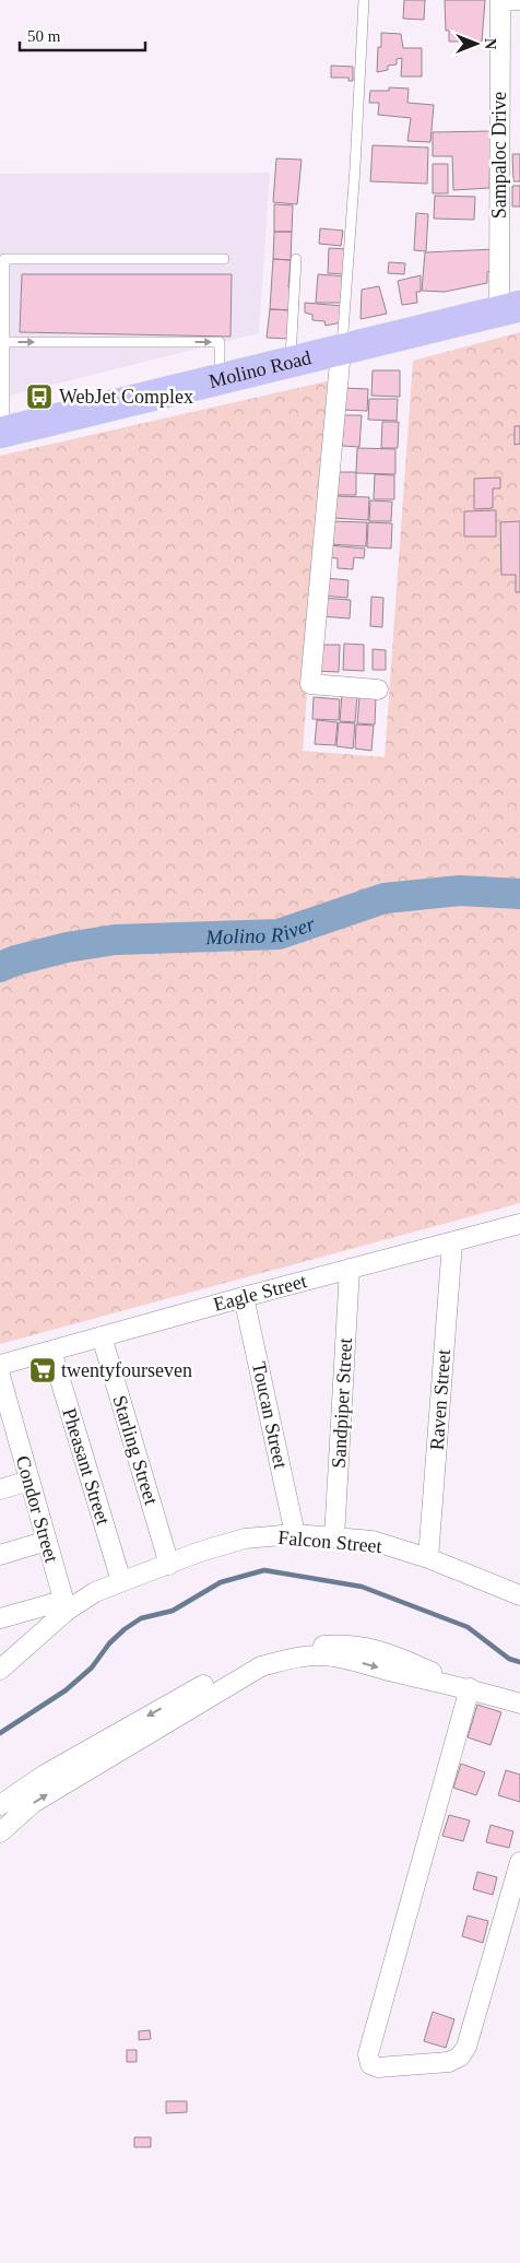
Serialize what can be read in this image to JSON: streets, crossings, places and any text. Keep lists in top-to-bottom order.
{
  "streets": {
    "main road": ["Molino Road"],
    "street": [
      "Sampaloc Drive",
      "Eagle Street",
      "Raven Street",
      "Sandpiper Street",
      "Toucan Street",
      "Starling Street",
      "Pheasant Street",
      "Condor Street",
      "Falcon Street"
    ]
  },
  "crossings": [
    ["Sampaloc Drive", "Molino Road"],
    ["Eagle Street", "Raven Street"],
    ["Eagle Street", "Sandpiper Street"],
    ["Eagle Street", "Toucan Street"],
    ["Eagle Street", "Starling Street"],
    ["Eagle Street", "Pheasant Street"],
    ["Raven Street", "Falcon Street"],
    ["Sandpiper Street", "Falcon Street"],
    ["Toucan Street", "Falcon Street"],
    ["Starling Street", "Falcon Street"],
    ["Pheasant Street", "Falcon Street"],
    ["Condor Street", "Falcon Street"]
  ],
  "water": ["Molino River"],
  "places": {
    "bus stop": ["WebJet Complex"],
    "supermarket": ["twentyfourseven"]
  },
  "scale_bar": "50 m",
  "north": "right"
}
